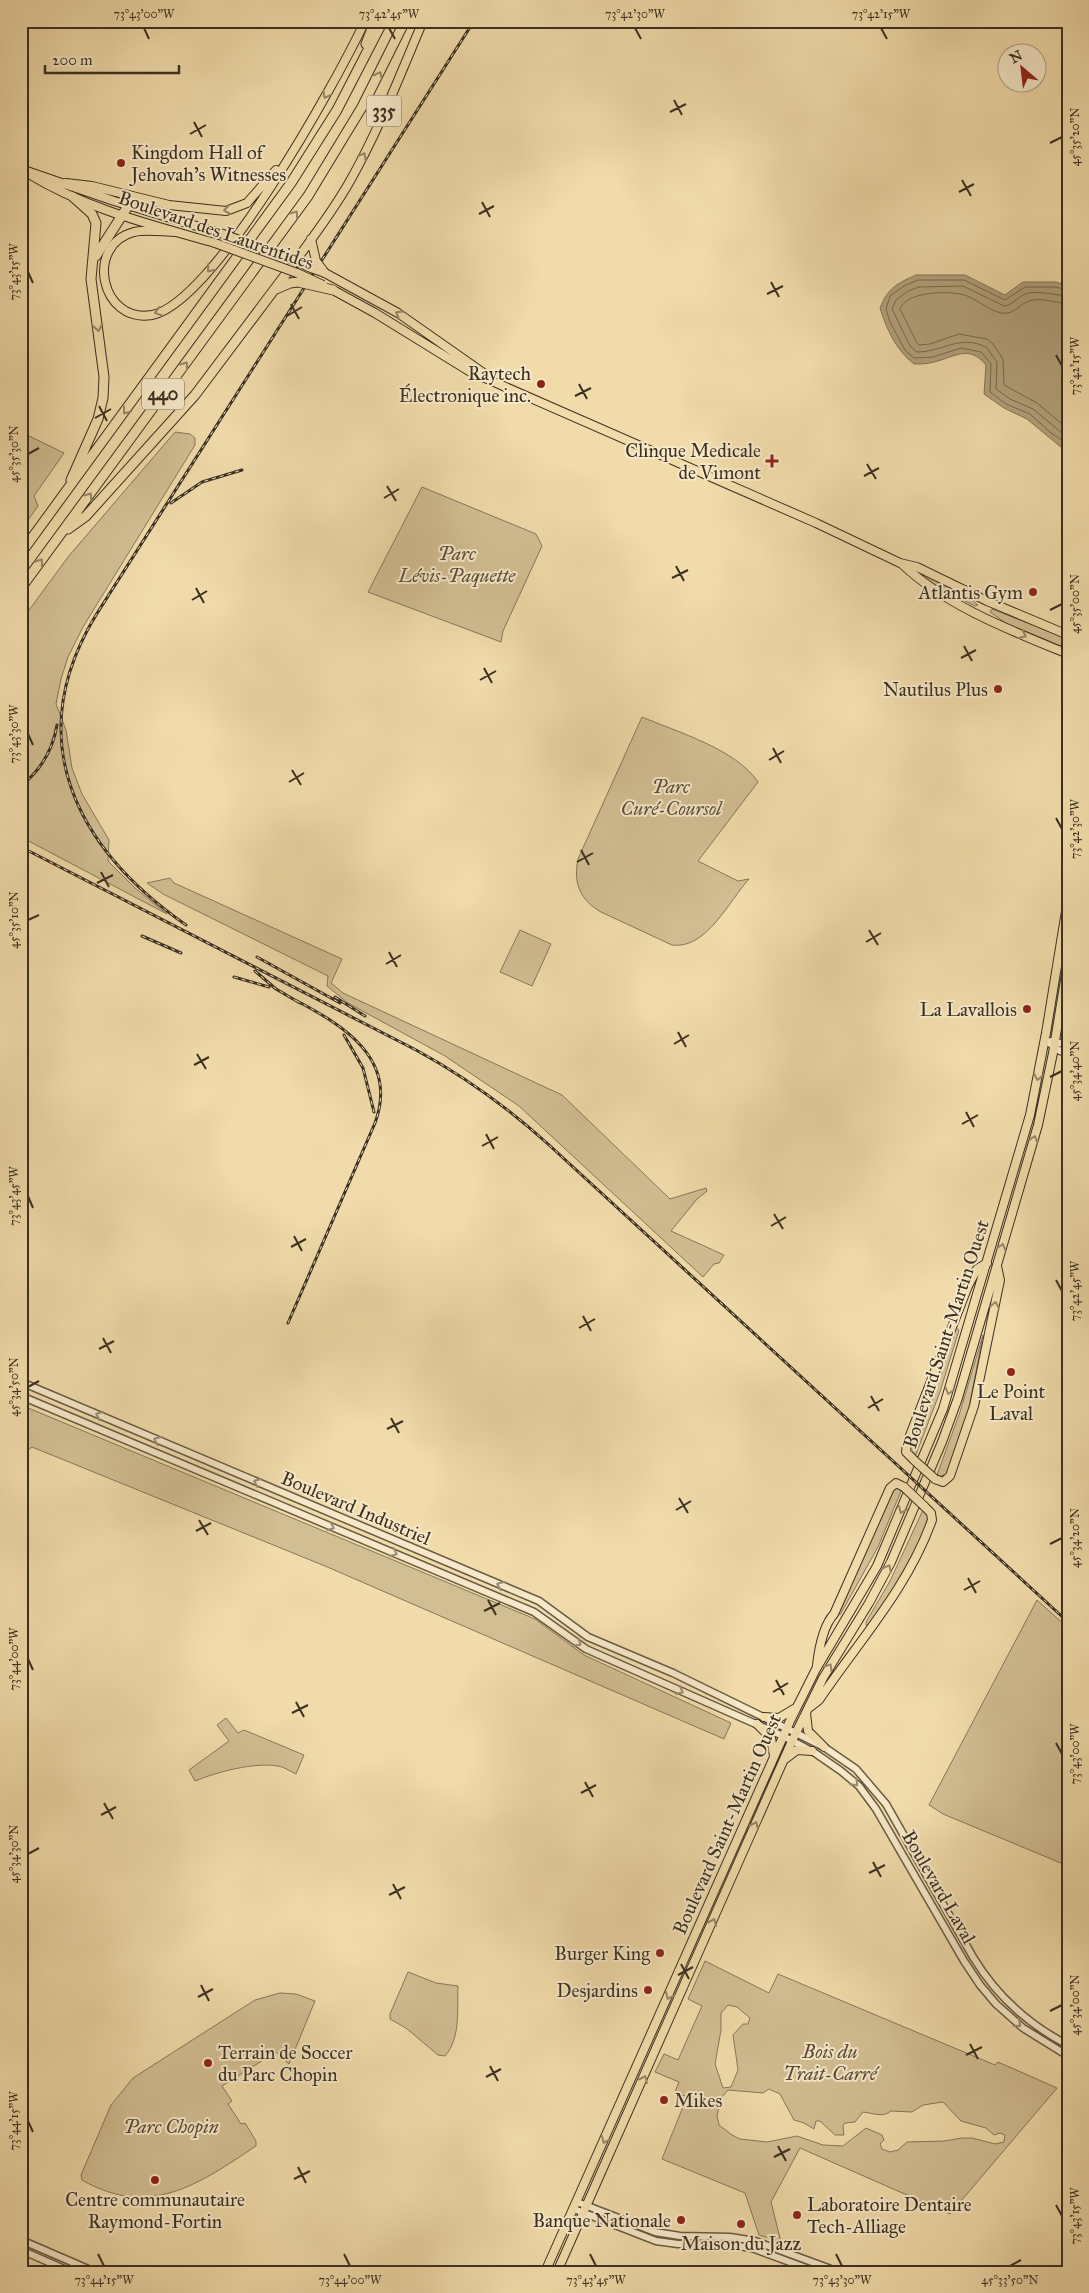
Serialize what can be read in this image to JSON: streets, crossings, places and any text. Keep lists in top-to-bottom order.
{
  "streets": {
    "highway": ["440"],
    "main road": ["335", "Boulevard des Laurentides", "Boulevard Saint-Martin Ouest"],
    "street": ["Boulevard Industriel", "Boulevard Laval"]
  },
  "crossings": [
    ["Boulevard Saint-Martin Ouest", "Boulevard Industriel"],
    ["Boulevard Saint-Martin Ouest", "Boulevard Laval"],
    ["Boulevard Industriel", "Boulevard Laval"]
  ],
  "parks": [
    "Parc Lévis-Paquette",
    "Parc Curé-Coursol",
    "Bois du Trait-Carré",
    "Parc Chopin"
  ],
  "places": {
    "other": [
      "Kingdom Hall of Jehovah's Witnesses",
      "Raytech Électronique inc.",
      "Atlantis Gym",
      "Nautilus Plus",
      "La Lavallois",
      "Le Point Laval",
      "Burger King",
      "Desjardins",
      "Terrain de Soccer du Parc Chopin",
      "Mikes",
      "Centre communautaire Raymond-Fortin",
      "Laboratoire Dentaire Tech-Alliage",
      "Banque Nationale",
      "Maison du Jazz"
    ],
    "health": ["Clinque Medicale de Vimont"]
  },
  "scale_bar": "200 m",
  "north": "top left",
  "coordinates": [
    "73°43'00\"W",
    "73°42'45\"W",
    "73°42'30\"W",
    "73°42'15\"W",
    "45°35'20\"N",
    "73°43'15\"W",
    "45°35'30\"N",
    "45°35'00\"N",
    "73°43'30\"W",
    "45°35'10\"N",
    "45°34'40\"N",
    "73°43'45\"W",
    "45°34'50\"N",
    "45°34'20\"N",
    "73°44'00\"W",
    "45°34'30\"N",
    "45°34'00\"N",
    "73°44'15\"W",
    "45°33'50\"N"
  ]
}
